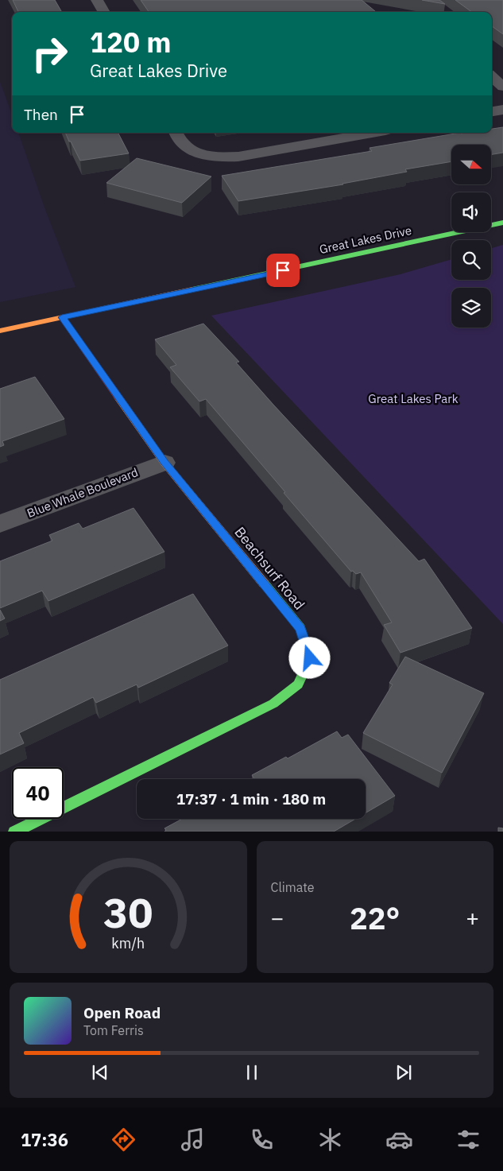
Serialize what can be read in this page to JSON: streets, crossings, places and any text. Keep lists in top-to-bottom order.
{
  "streets": {
    "street": ["Great Lakes Drive", "Blue Whale Boulevard", "Beachsurf Road"]
  },
  "crossings": [
    ["Great Lakes Drive", "Beachsurf Road"],
    ["Blue Whale Boulevard", "Beachsurf Road"]
  ],
  "parks": ["Great Lakes Park"],
  "north": "right",
  "page": {
    "turn": ["120 m", "Great Lakes Drive"],
    "then": "Then",
    "limit": "40",
    "trip": "17:37 · 1 min · 180 m",
    "tile": "Climate",
    "heat": ["−", "22°", "+"],
    "song": ["Open Road", "Tom Ferris"],
    "tabs": "17:36",
    "gauge": ["30", "km/h"]
  }
}
